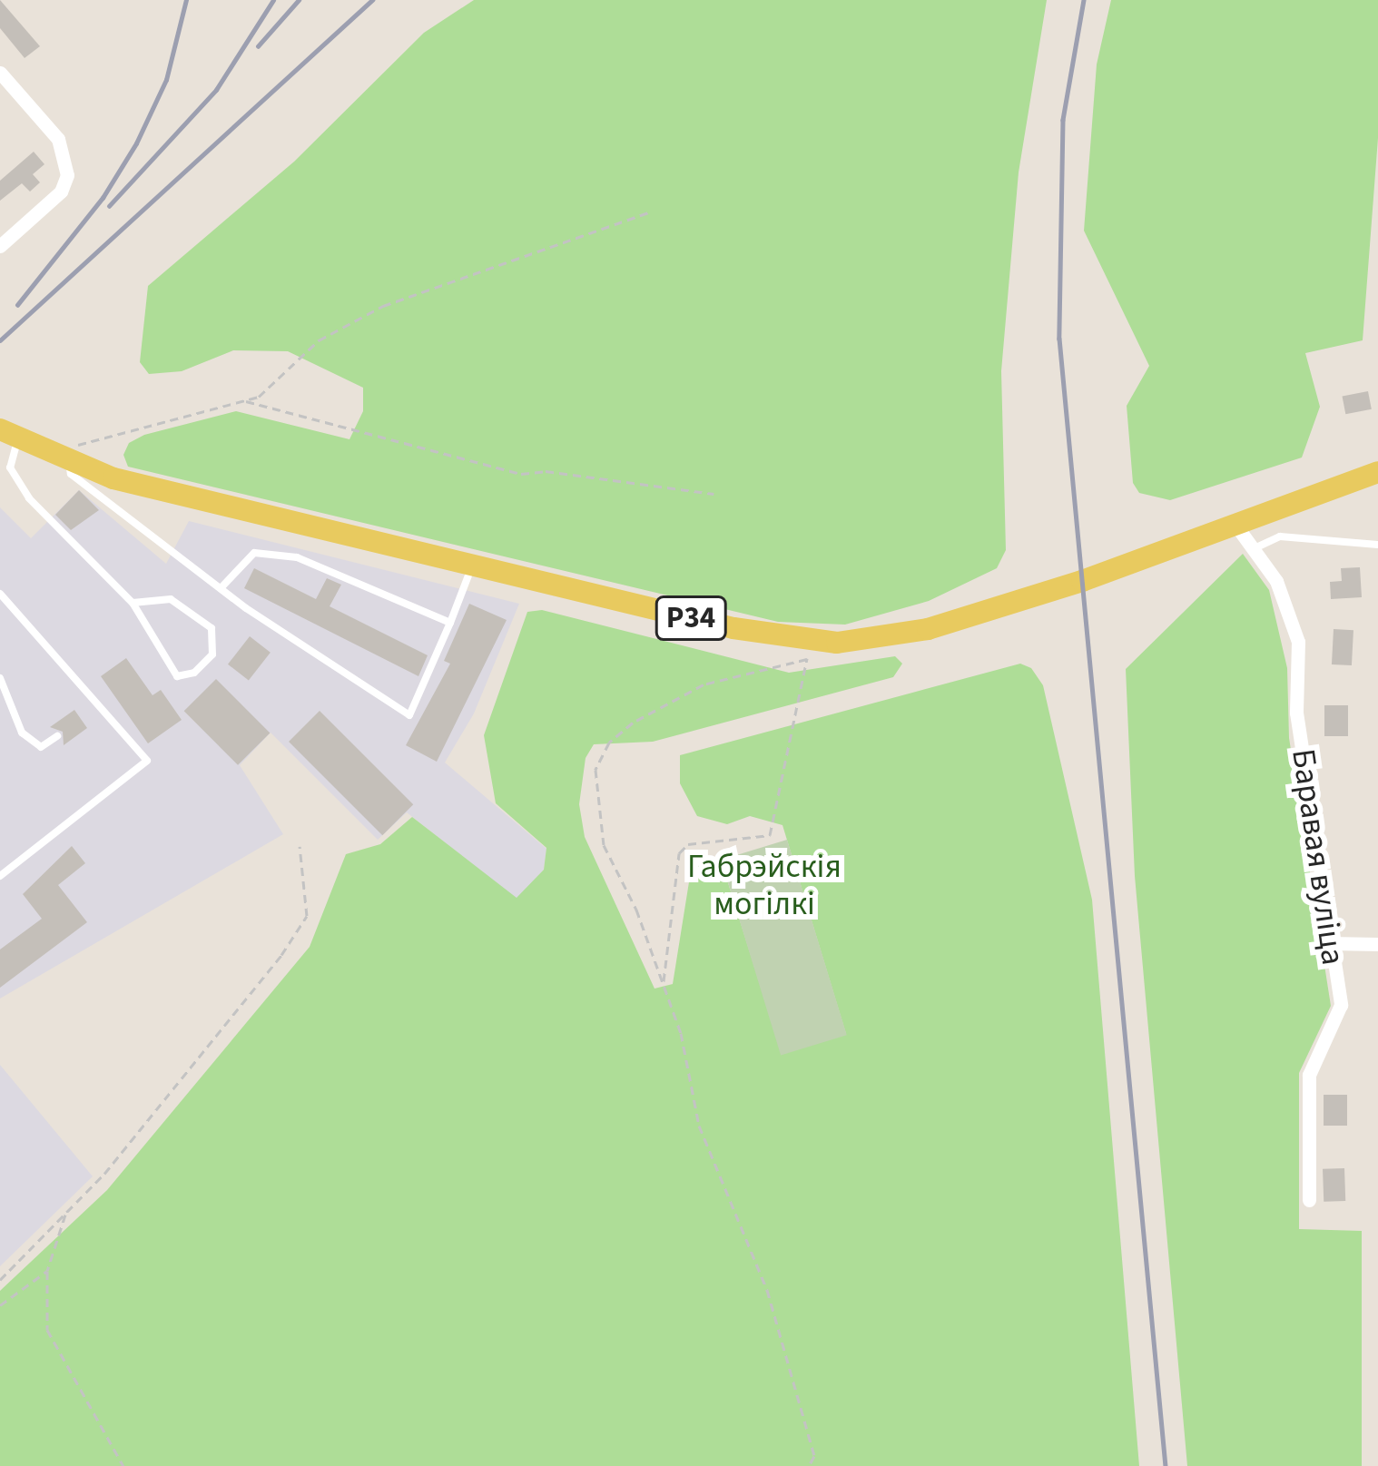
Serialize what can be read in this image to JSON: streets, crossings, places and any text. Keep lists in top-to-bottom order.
{
  "streets": {
    "main road": ["Р34"],
    "street": ["Баравая вуліца"]
  },
  "crossings": [
    ["Р34", "Баравая вуліца"]
  ],
  "parks": ["Габрэйскія могілкі"]
}
